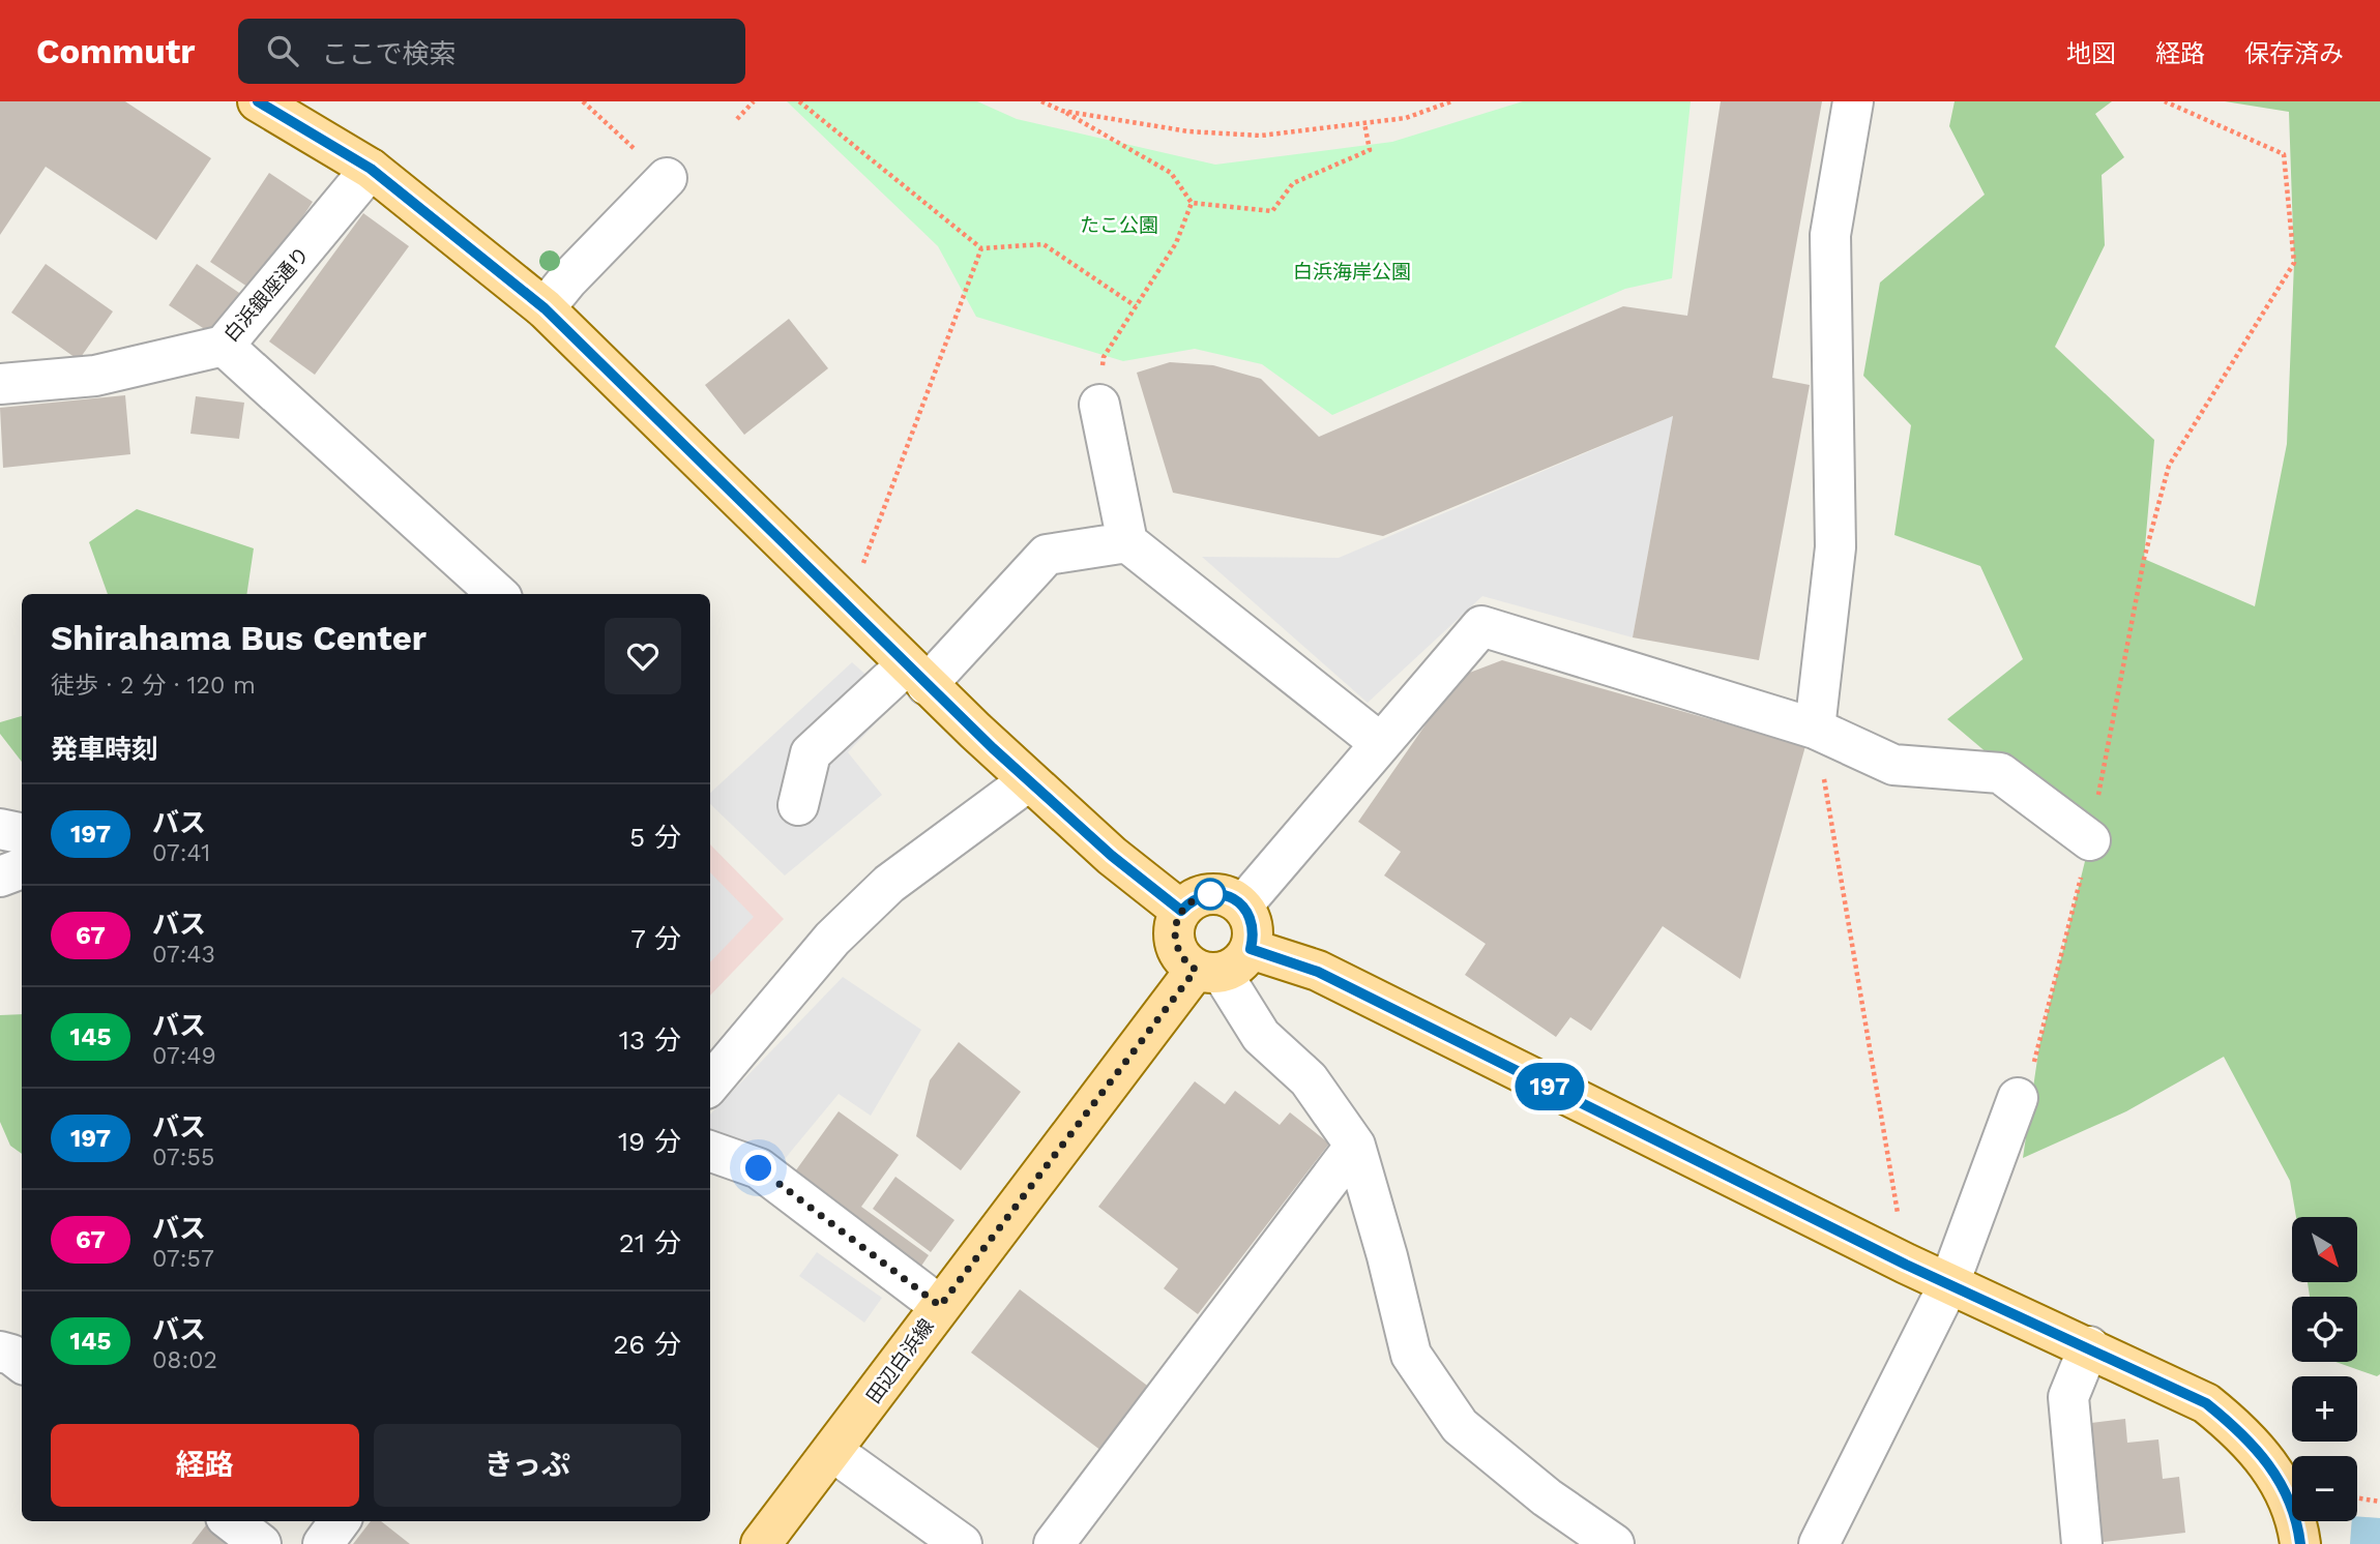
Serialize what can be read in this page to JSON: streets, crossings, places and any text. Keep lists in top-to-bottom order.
{
  "streets": {
    "main road": ["田辺白浜線"],
    "street": ["白浜銀座通り"]
  },
  "parks": ["たこ公園", "白浜海岸公園"],
  "lines": ["bus line 197"],
  "north": "bottom right",
  "page": {
    "header": "Commutr",
    "search": "ここで検索",
    "nav": ["地図", "経路", "保存済み"],
    "on_map": "197",
    "heading": [
      ["Shirahama Bus Center", "徒歩 · 2 分 · 120 m"],
      "発車時刻"
    ],
    "list": [
      {
        "mark": "197",
        "name": "バス",
        "note": "07:41",
        "value": "5 分"
      },
      {
        "mark": "67",
        "name": "バス",
        "note": "07:43",
        "value": "7 分"
      },
      {
        "mark": "145",
        "name": "バス",
        "note": "07:49",
        "value": "13 分"
      },
      {
        "mark": "197",
        "name": "バス",
        "note": "07:55",
        "value": "19 分"
      },
      {
        "mark": "67",
        "name": "バス",
        "note": "07:57",
        "value": "21 分"
      },
      {
        "mark": "145",
        "name": "バス",
        "note": "08:02",
        "value": "26 分"
      }
    ],
    "map_buttons": ["+", "−"],
    "buttons": ["経路", "きっぷ"]
  }
}
